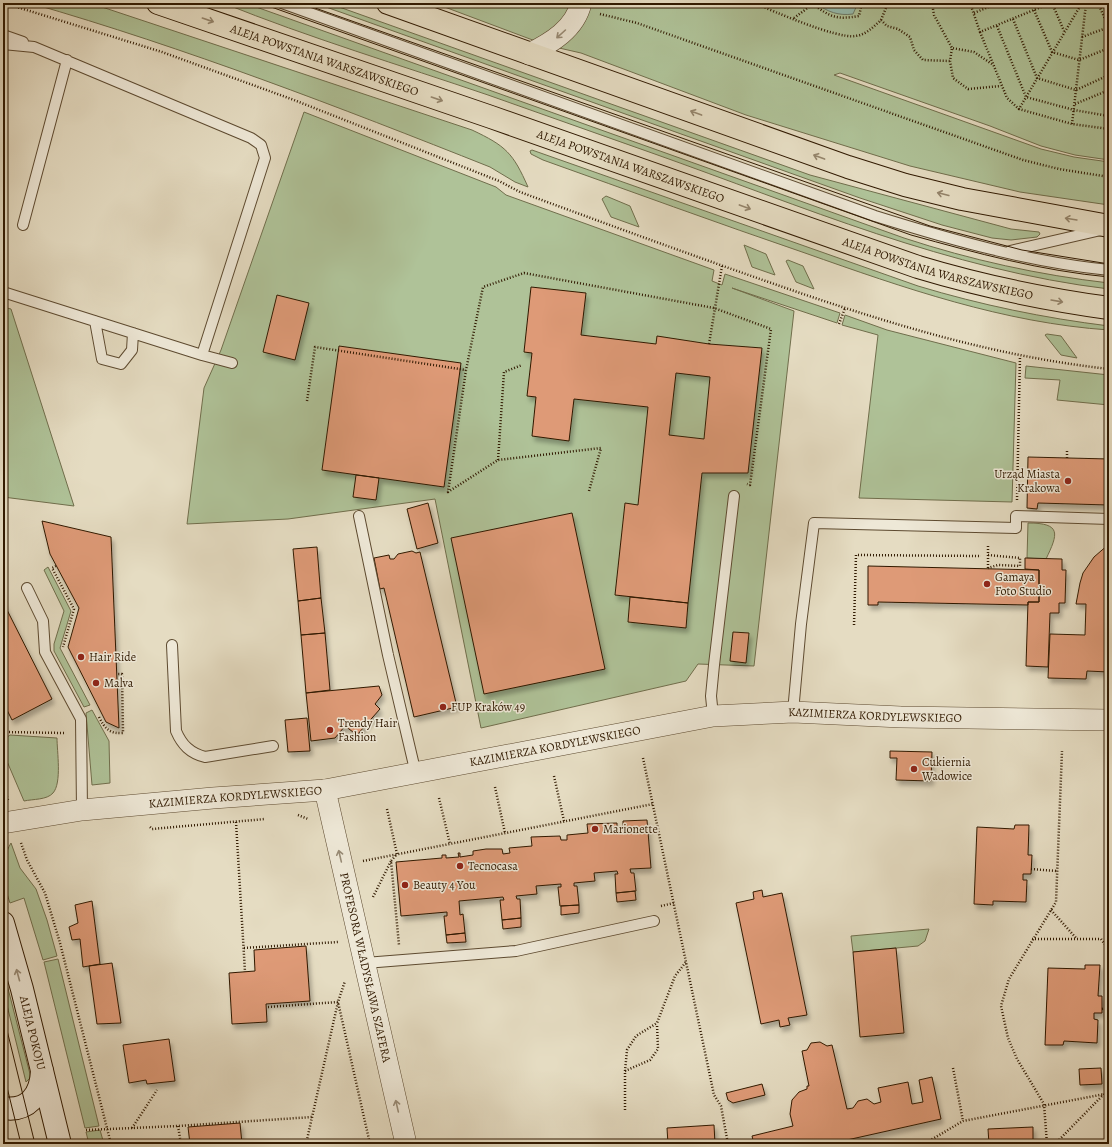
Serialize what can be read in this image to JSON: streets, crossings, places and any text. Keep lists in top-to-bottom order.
{
  "streets": {
    "main road": ["ALEJA POWSTANIA WARSZAWSKIEGO", "ALEJA POKOJU"],
    "street": ["KAZIMIERZA KORDYLEWSKIEGO", "PROFESORA WŁADYSŁAWA SZAFERA"]
  },
  "crossings": [
    ["KAZIMIERZA KORDYLEWSKIEGO", "PROFESORA WŁADYSŁAWA SZAFERA"]
  ],
  "one_way": ["PROFESORA WŁADYSŁAWA SZAFERA", "ALEJA POKOJU"],
  "places": [
    "Urząd Miasta Krakowa",
    "Gamaya Foto Studio",
    "Hair Ride",
    "Malva",
    "FUP Kraków 49",
    "Trendy Hair Fashion",
    "Cukiernia Wadowice",
    "Marionette",
    "Tecnocasa",
    "Beauty 4 You"
  ]
}
